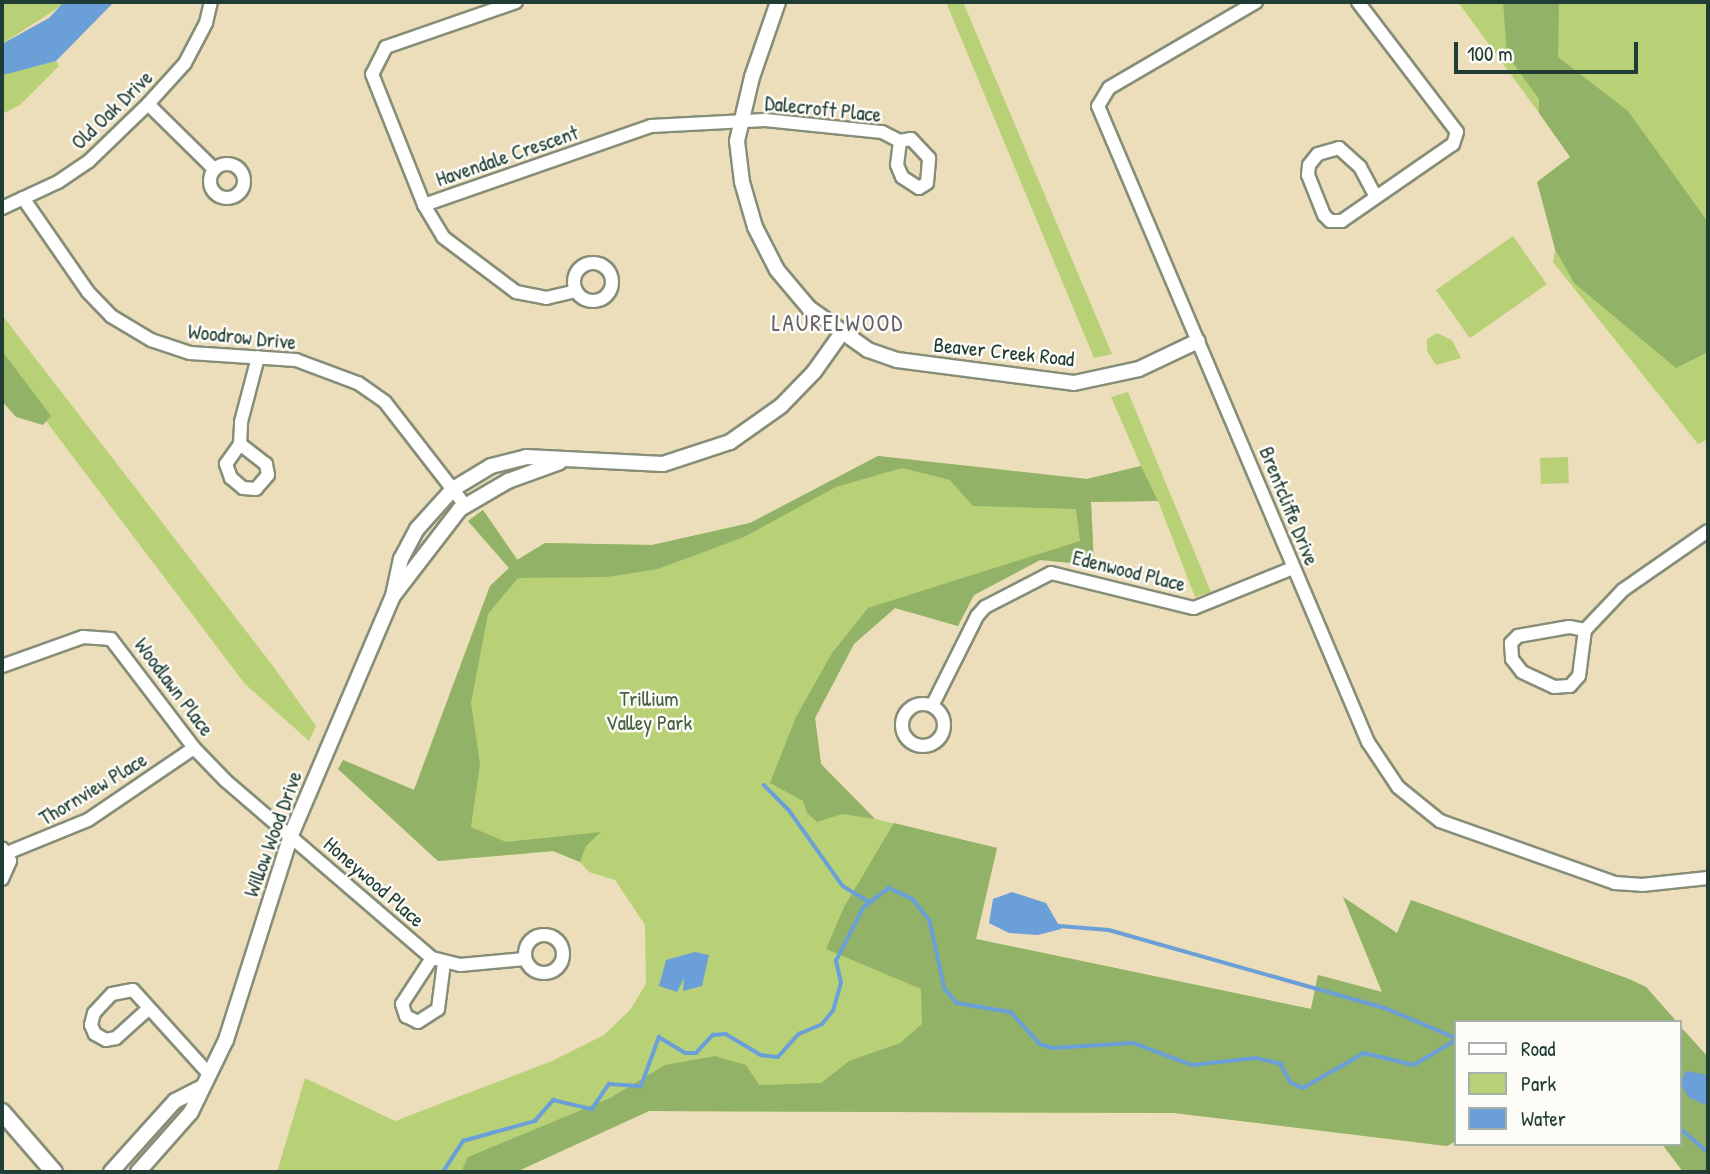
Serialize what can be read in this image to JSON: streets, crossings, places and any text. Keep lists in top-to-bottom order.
{
  "streets": {
    "street": [
      "Dalecroft Place",
      "Old Oak Drive",
      "Havendale Crescent",
      "Woodrow Drive",
      "Beaver Creek Road",
      "Brentcliffe Drive",
      "Edenwood Place",
      "Woodlawn Place",
      "Thornview Place",
      "Willow Wood Drive",
      "Honeywood Place"
    ]
  },
  "crossings": [
    ["Dalecroft Place", "Havendale Crescent"],
    ["Dalecroft Place", "Beaver Creek Road"],
    ["Old Oak Drive", "Woodrow Drive"],
    ["Havendale Crescent", "Beaver Creek Road"],
    ["Woodrow Drive", "Willow Wood Drive"],
    ["Beaver Creek Road", "Brentcliffe Drive"],
    ["Beaver Creek Road", "Willow Wood Drive"],
    ["Brentcliffe Drive", "Edenwood Place"],
    ["Woodlawn Place", "Thornview Place"],
    ["Woodlawn Place", "Willow Wood Drive"],
    ["Woodlawn Place", "Honeywood Place"],
    ["Willow Wood Drive", "Honeywood Place"]
  ],
  "districts": ["LAURELWOOD"],
  "parks": ["Trillium Valley Park"],
  "legend": ["Road", "Park", "Water"],
  "scale_bar": "100 m"
}
